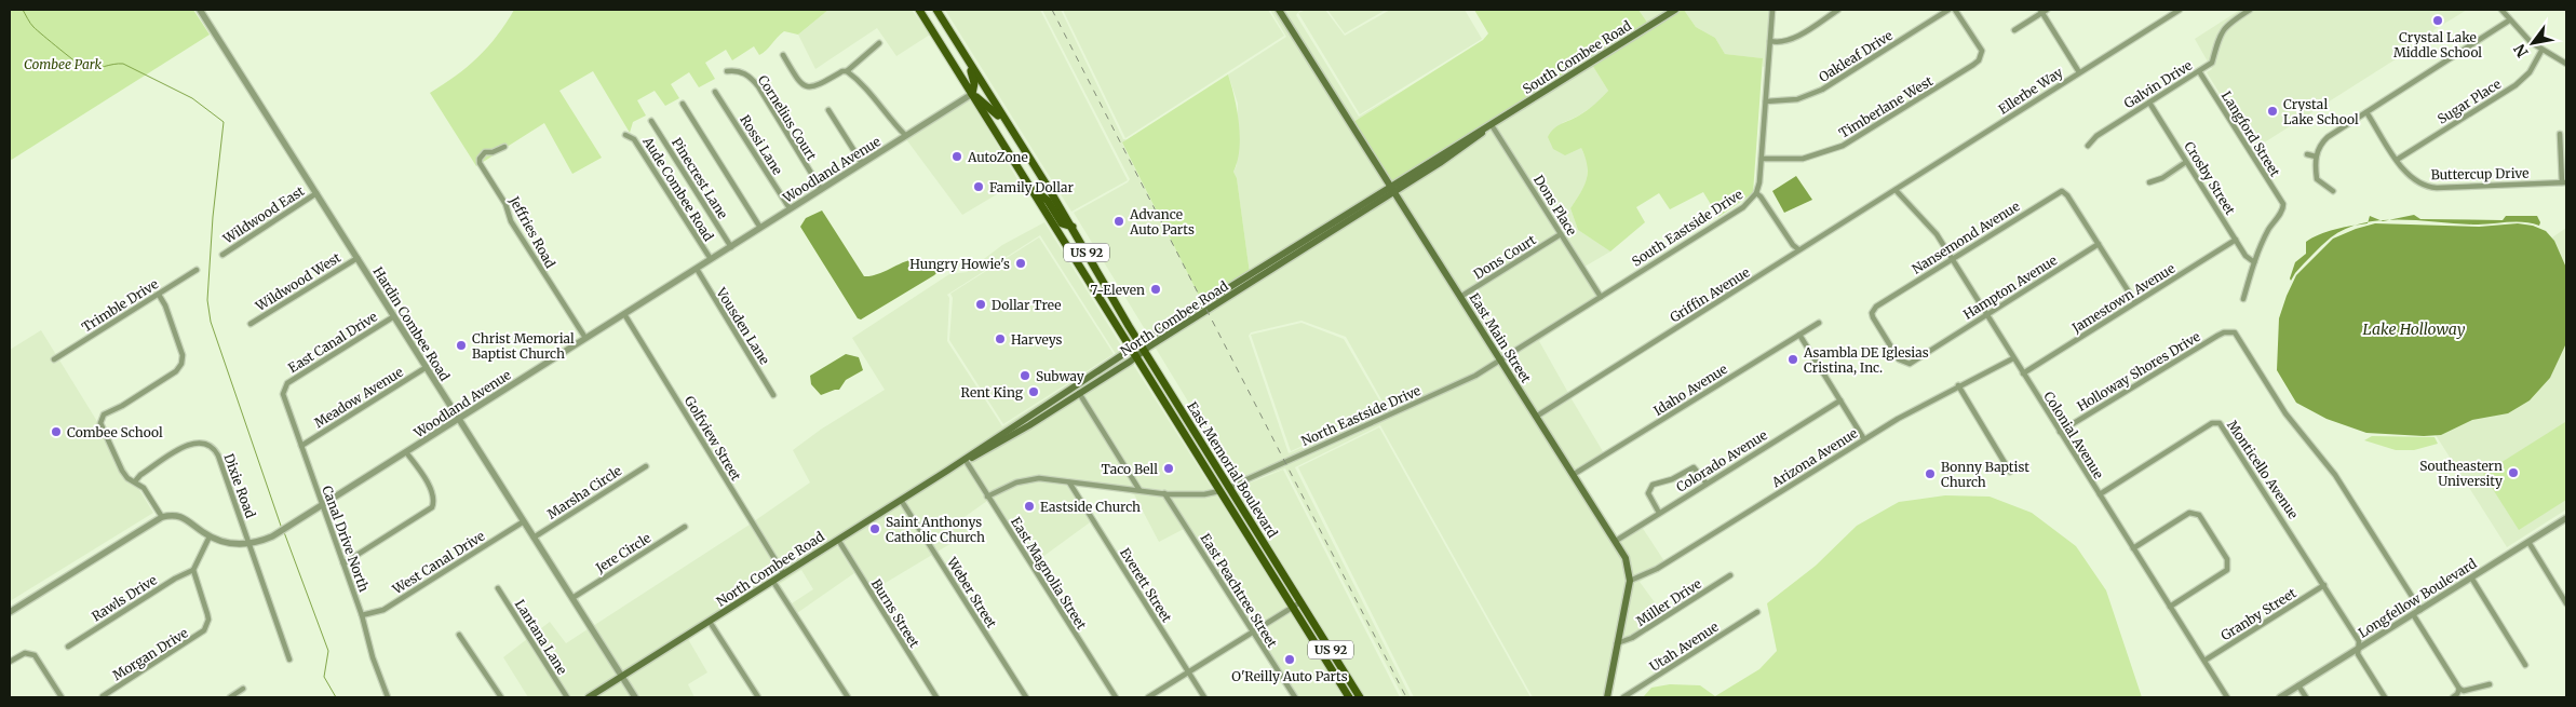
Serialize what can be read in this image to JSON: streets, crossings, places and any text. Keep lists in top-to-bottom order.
{
  "streets": {
    "main road": [
      "South Combee Road",
      "US 92",
      "North Combee Road",
      "East Main Street",
      "East Memorial Boulevard"
    ],
    "street": [
      "Oakleaf Drive",
      "Galvin Drive",
      "Ellerbe Way",
      "Sugar Place",
      "Timberlane West",
      "Cornelius Court",
      "Langford Street",
      "Rossi Lane",
      "Woodland Avenue",
      "Buttercup Drive",
      "Pinecrest Lane",
      "Crosby Street",
      "Aude Combee Road",
      "Dons Place",
      "Wildwood East",
      "South Eastside Drive",
      "Jeffries Road",
      "Nansemond Avenue",
      "Dons Court",
      "Wildwood West",
      "Hampton Avenue",
      "Griffin Avenue",
      "Jamestown Avenue",
      "Trimble Drive",
      "Hardin Combee Road",
      "Vousden Lane",
      "East Canal Drive",
      "Holloway Shores Drive",
      "Idaho Avenue",
      "Meadow Avenue",
      "North Eastside Drive",
      "Colonial Avenue",
      "Golfview Street",
      "Arizona Avenue",
      "Colorado Avenue",
      "Monticello Avenue",
      "Dixie Road",
      "Marsha Circle",
      "Canal Drive North",
      "Jere Circle",
      "West Canal Drive",
      "East Magnolia Street",
      "Everett Street",
      "East Peachtree Street",
      "Weber Street",
      "Rawls Drive",
      "Longfellow Boulevard",
      "Miller Drive",
      "Burns Street",
      "Granby Street",
      "Lantana Lane",
      "Utah Avenue",
      "Morgan Drive"
    ]
  },
  "crossings": [
    ["Oakleaf Drive", "South Eastside Drive"],
    ["South Combee Road", "Dons Place"],
    ["South Combee Road", "North Combee Road"],
    ["South Combee Road", "East Main Street"],
    ["Galvin Drive", "Langford Street"],
    ["Galvin Drive", "Crosby Street"],
    ["Ellerbe Way", "Griffin Avenue"],
    ["Ellerbe Way", "Colonial Avenue"],
    ["Sugar Place", "Buttercup Drive"],
    ["Timberlane West", "South Eastside Drive"],
    ["Cornelius Court", "Woodland Avenue"],
    ["Langford Street", "Crosby Street"],
    ["Rossi Lane", "Woodland Avenue"],
    ["Woodland Avenue", "Pinecrest Lane"],
    ["Woodland Avenue", "Aude Combee Road"],
    ["Woodland Avenue", "Jeffries Road"],
    ["Woodland Avenue", "US 92"],
    ["Woodland Avenue", "Hardin Combee Road"],
    ["Woodland Avenue", "Vousden Lane"],
    ["Woodland Avenue", "Golfview Street"],
    ["Woodland Avenue", "Dixie Road"],
    ["Woodland Avenue", "Canal Drive North"],
    ["Crosby Street", "Jamestown Avenue"],
    ["Dons Place", "South Eastside Drive"],
    ["Dons Place", "Dons Court"],
    ["Wildwood East", "Hardin Combee Road"],
    ["South Eastside Drive", "East Main Street"],
    ["South Eastside Drive", "North Eastside Drive"],
    ["Nansemond Avenue", "Hampton Avenue"],
    ["Nansemond Avenue", "Colonial Avenue"],
    ["US 92", "North Combee Road"],
    ["US 92", "East Memorial Boulevard"],
    ["Dons Court", "East Main Street"],
    ["Wildwood West", "Hardin Combee Road"],
    ["Hampton Avenue", "Colonial Avenue"],
    ["Griffin Avenue", "East Main Street"],
    ["Griffin Avenue", "Colonial Avenue"],
    ["Jamestown Avenue", "Colonial Avenue"],
    ["North Combee Road", "Hardin Combee Road"],
    ["North Combee Road", "East Main Street"],
    ["North Combee Road", "Golfview Street"],
    ["North Combee Road", "East Memorial Boulevard"],
    ["North Combee Road", "East Magnolia Street"],
    ["North Combee Road", "Weber Street"],
    ["North Combee Road", "Burns Street"],
    ["Hardin Combee Road", "East Canal Drive"],
    ["Hardin Combee Road", "Meadow Avenue"],
    ["Hardin Combee Road", "Marsha Circle"],
    ["Hardin Combee Road", "Jere Circle"],
    ["Hardin Combee Road", "West Canal Drive"],
    ["East Main Street", "Idaho Avenue"],
    ["East Main Street", "North Eastside Drive"],
    ["East Main Street", "Arizona Avenue"],
    ["East Main Street", "Colorado Avenue"],
    ["East Main Street", "Miller Drive"],
    ["East Canal Drive", "Canal Drive North"],
    ["Holloway Shores Drive", "Colonial Avenue"],
    ["Holloway Shores Drive", "Longfellow Boulevard"],
    ["Meadow Avenue", "Canal Drive North"],
    ["North Eastside Drive", "East Memorial Boulevard"],
    ["Colonial Avenue", "Arizona Avenue"],
    ["Colonial Avenue", "Monticello Avenue"],
    ["Colonial Avenue", "Granby Street"],
    ["Monticello Avenue", "Longfellow Boulevard"],
    ["Monticello Avenue", "Granby Street"],
    ["Canal Drive North", "West Canal Drive"],
    ["Rawls Drive", "Morgan Drive"]
  ],
  "water": ["Lake Holloway"],
  "parks": ["Combee Park"],
  "places": [
    "Crystal Lake Middle School",
    "Crystal Lake School",
    "AutoZone",
    "Family Dollar",
    "Advance Auto Parts",
    "Hungry Howie's",
    "7-Eleven",
    "Dollar Tree",
    "Harveys",
    "Christ Memorial Baptist Church",
    "Asambla DE Iglesias Cristina, Inc.",
    "Subway",
    "Rent King",
    "Combee School",
    "Taco Bell",
    "Southeastern University",
    "Bonny Baptist Church",
    "Eastside Church",
    "Saint Anthonys Catholic Church",
    "O'Reilly Auto Parts"
  ],
  "north": "bottom left"
}
